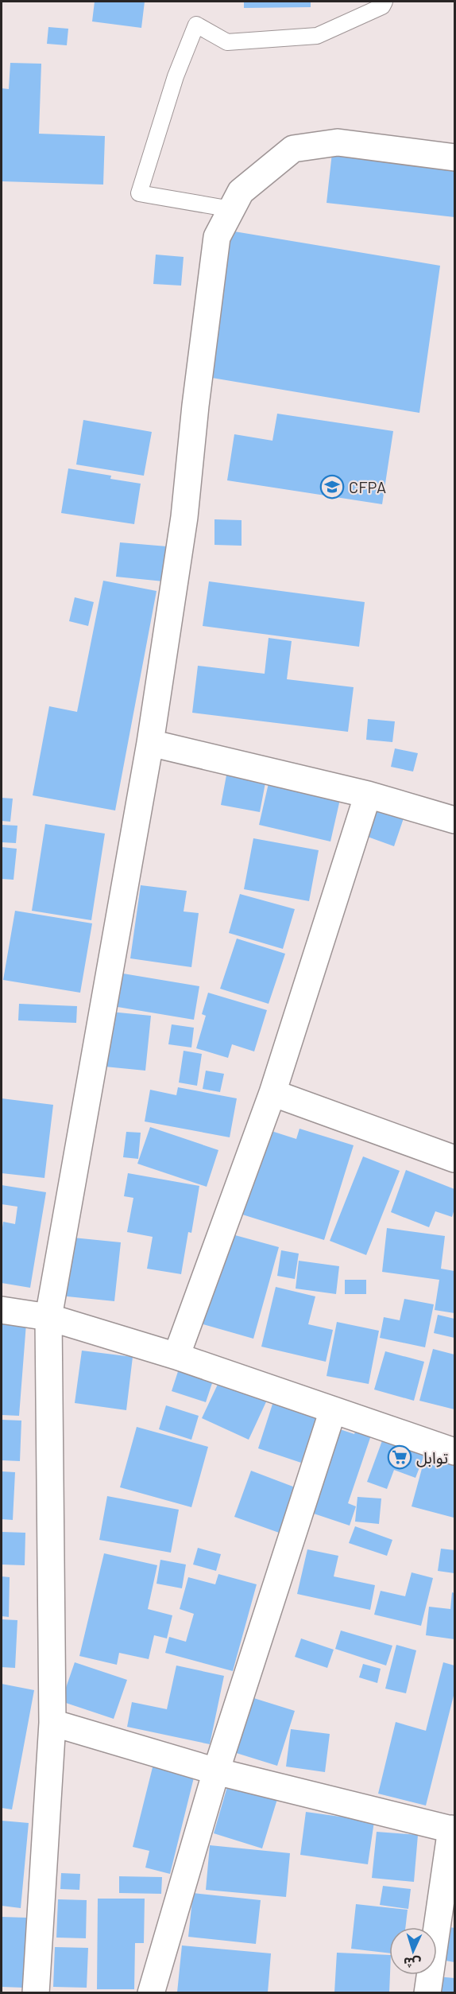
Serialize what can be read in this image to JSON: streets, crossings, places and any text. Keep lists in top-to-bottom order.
{
  "places": {
    "school or university": ["CFPA"],
    "supermarket": ["توابل"]
  },
  "north": "bottom"
}
